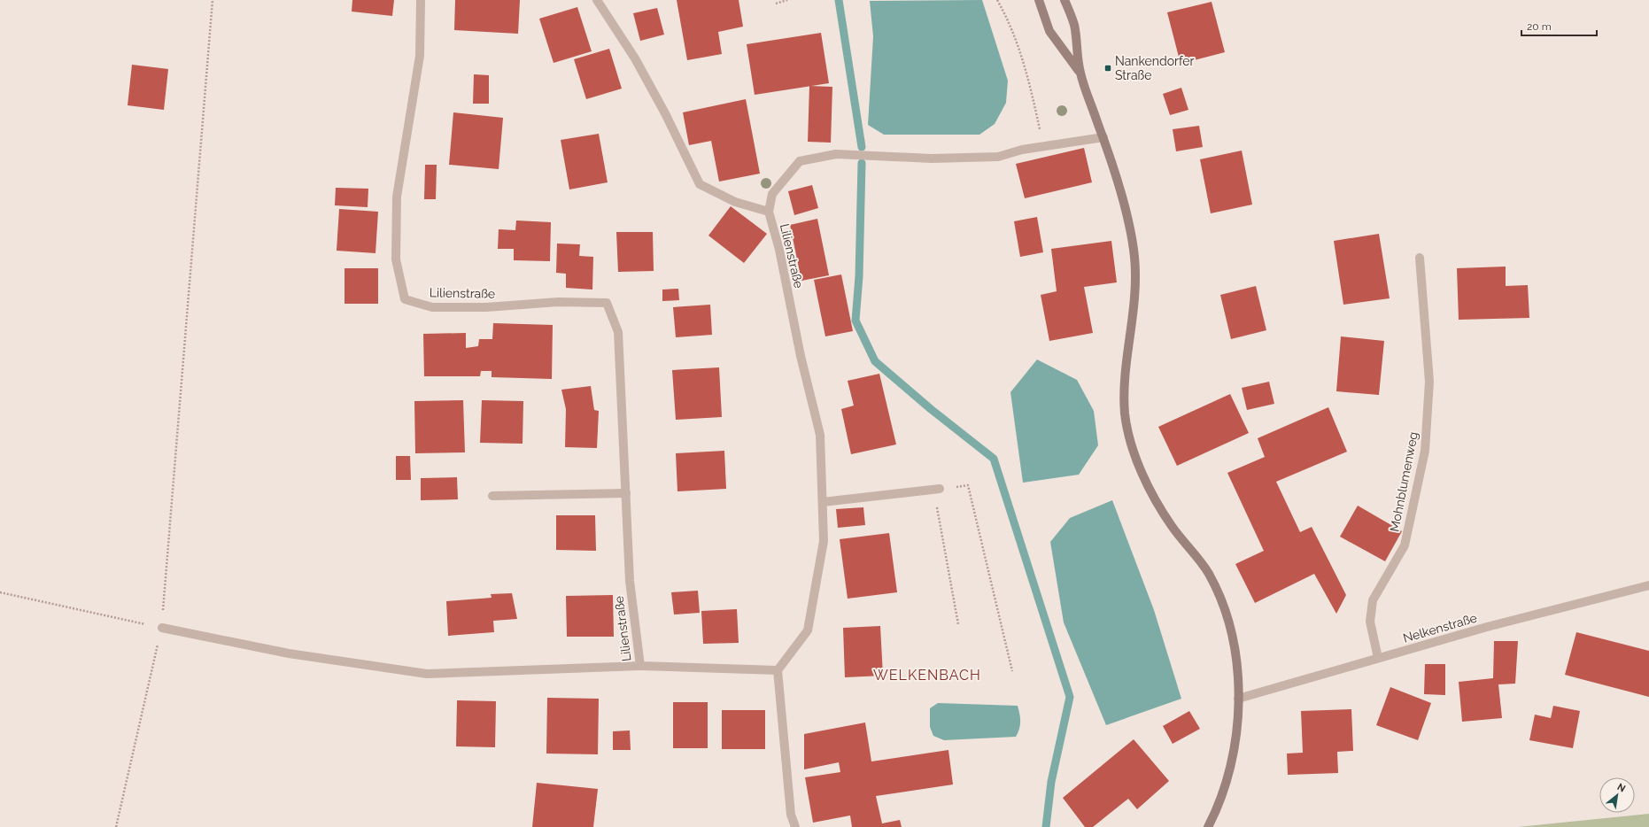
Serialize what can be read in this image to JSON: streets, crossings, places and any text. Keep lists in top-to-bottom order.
{
  "streets": {
    "street": ["Lilienstraße", "Mohnblumenweg", "Nelkenstraße"]
  },
  "crossings": [
    ["Mohnblumenweg", "Nelkenstraße"]
  ],
  "districts": ["WELKENBACH"],
  "places": {
    "transit": ["Nankendorfer Straße"]
  },
  "scale_bar": "20 m",
  "north": "top right"
}
